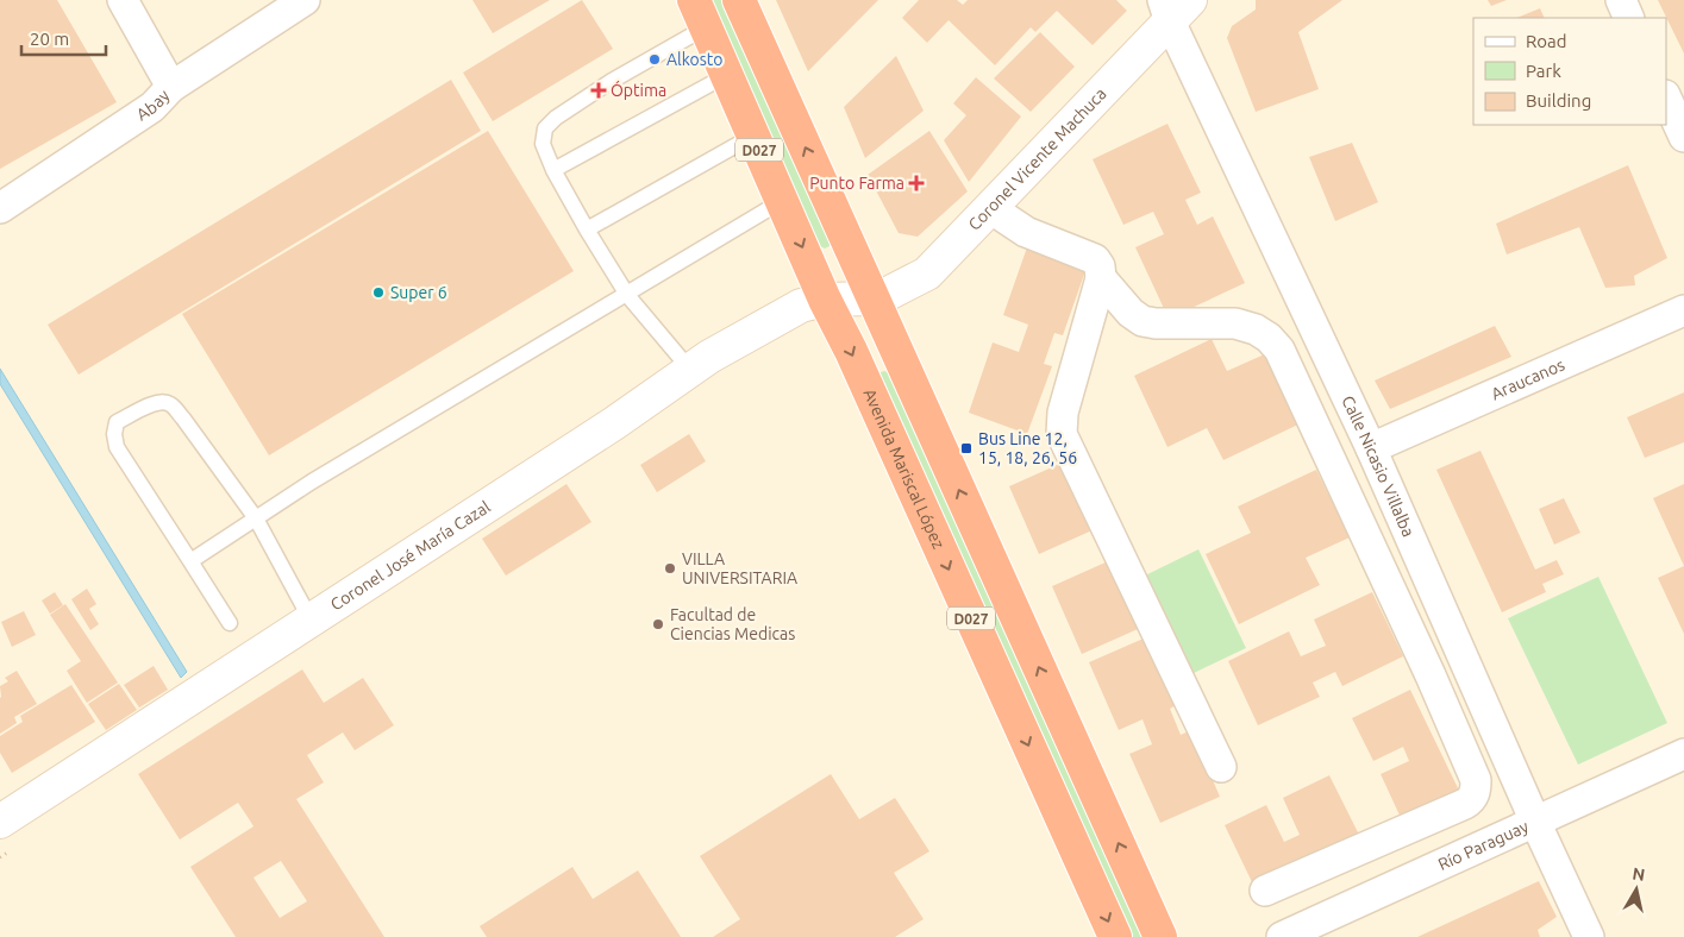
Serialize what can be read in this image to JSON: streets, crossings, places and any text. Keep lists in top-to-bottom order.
{
  "streets": {
    "highway": ["D027", "Avenida Mariscal López"],
    "street": [
      "Abay",
      "Coronel Vicente Machuca",
      "Araucanos",
      "Calle Nicasio Villalba",
      "Coronel José María Cazal",
      "Río Paraguay"
    ]
  },
  "crossings": [
    ["D027", "Coronel Vicente Machuca"],
    ["D027", "Coronel José María Cazal"],
    ["Coronel Vicente Machuca", "Calle Nicasio Villalba"],
    ["Coronel Vicente Machuca", "Coronel José María Cazal"],
    ["Araucanos", "Calle Nicasio Villalba"],
    ["Calle Nicasio Villalba", "Río Paraguay"],
    ["Avenida Mariscal López", "Coronel José María Cazal"]
  ],
  "places": {
    "other": [
      "Alkosto",
      "Super 6",
      "VILLA UNIVERSITARIA",
      "Facultad de Ciencias Medicas"
    ],
    "health": ["Óptima", "Punto Farma"],
    "transit": ["Bus Line 12, 15, 18, 26, 56"]
  },
  "legend": ["Road", "Park", "Building"],
  "scale_bar": "20 m",
  "north": "top"
}
